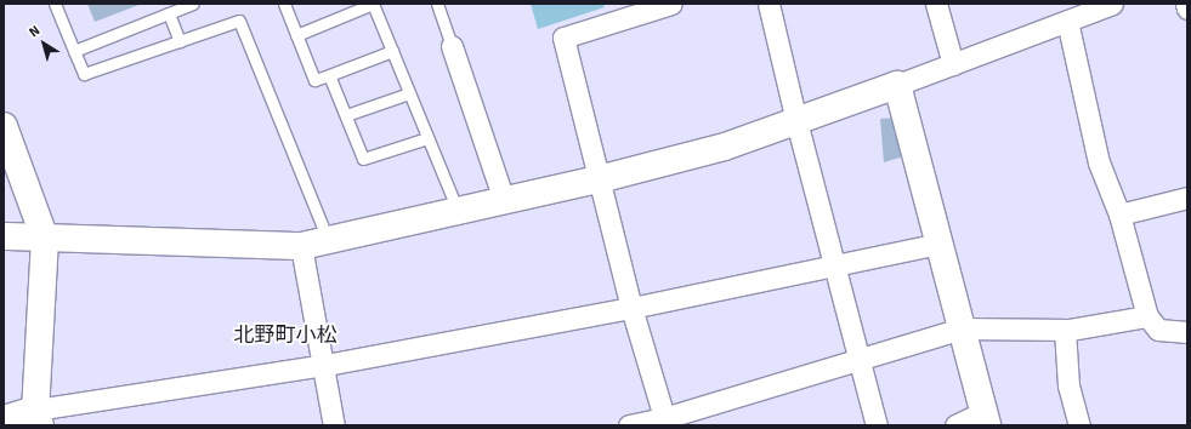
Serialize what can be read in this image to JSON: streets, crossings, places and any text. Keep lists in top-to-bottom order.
{
  "districts": ["北野町小松"],
  "north": "top left"
}
